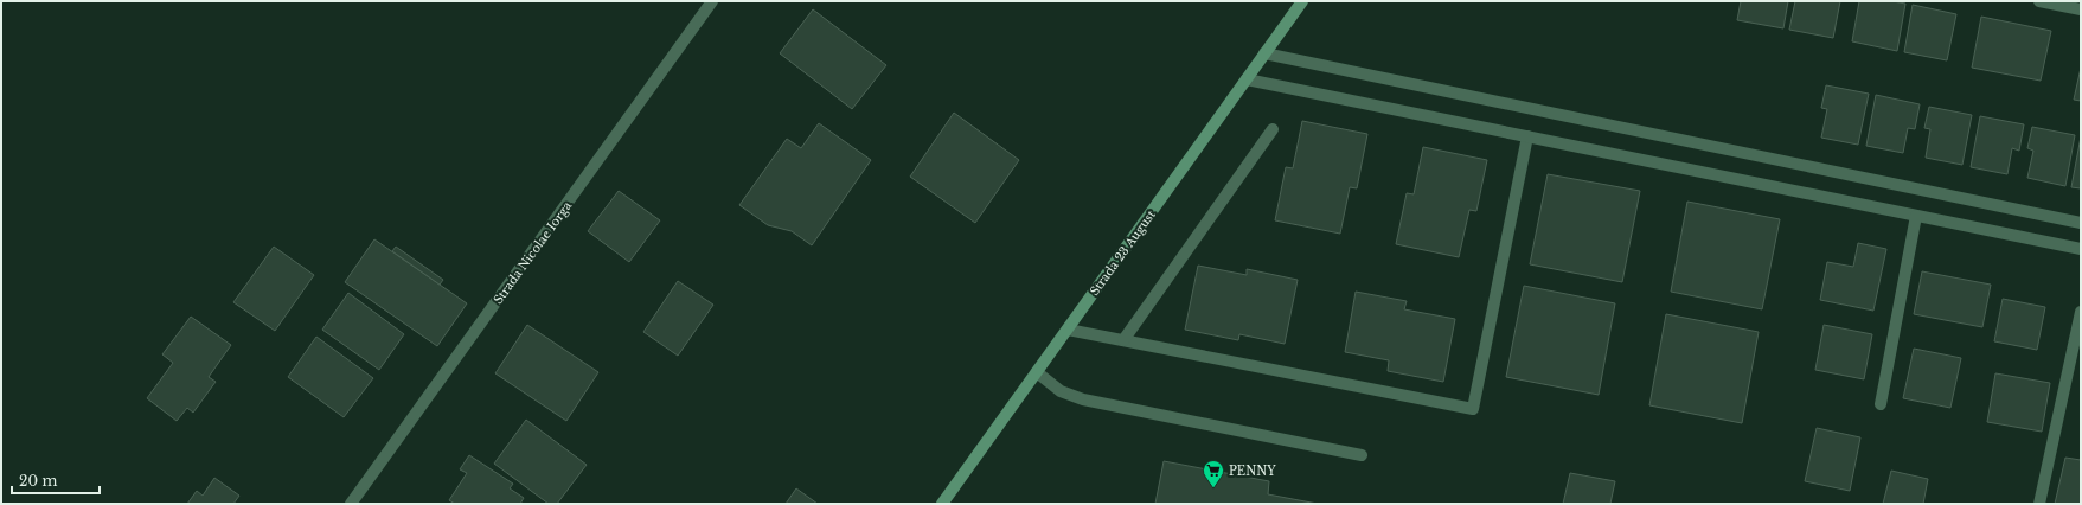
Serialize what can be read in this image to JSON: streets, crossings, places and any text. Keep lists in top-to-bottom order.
{
  "streets": {
    "main road": ["Strada 23 August"],
    "street": ["Strada Nicolae Iorga"]
  },
  "places": {
    "supermarket": ["PENNY"]
  },
  "scale_bar": "20 m"
}
